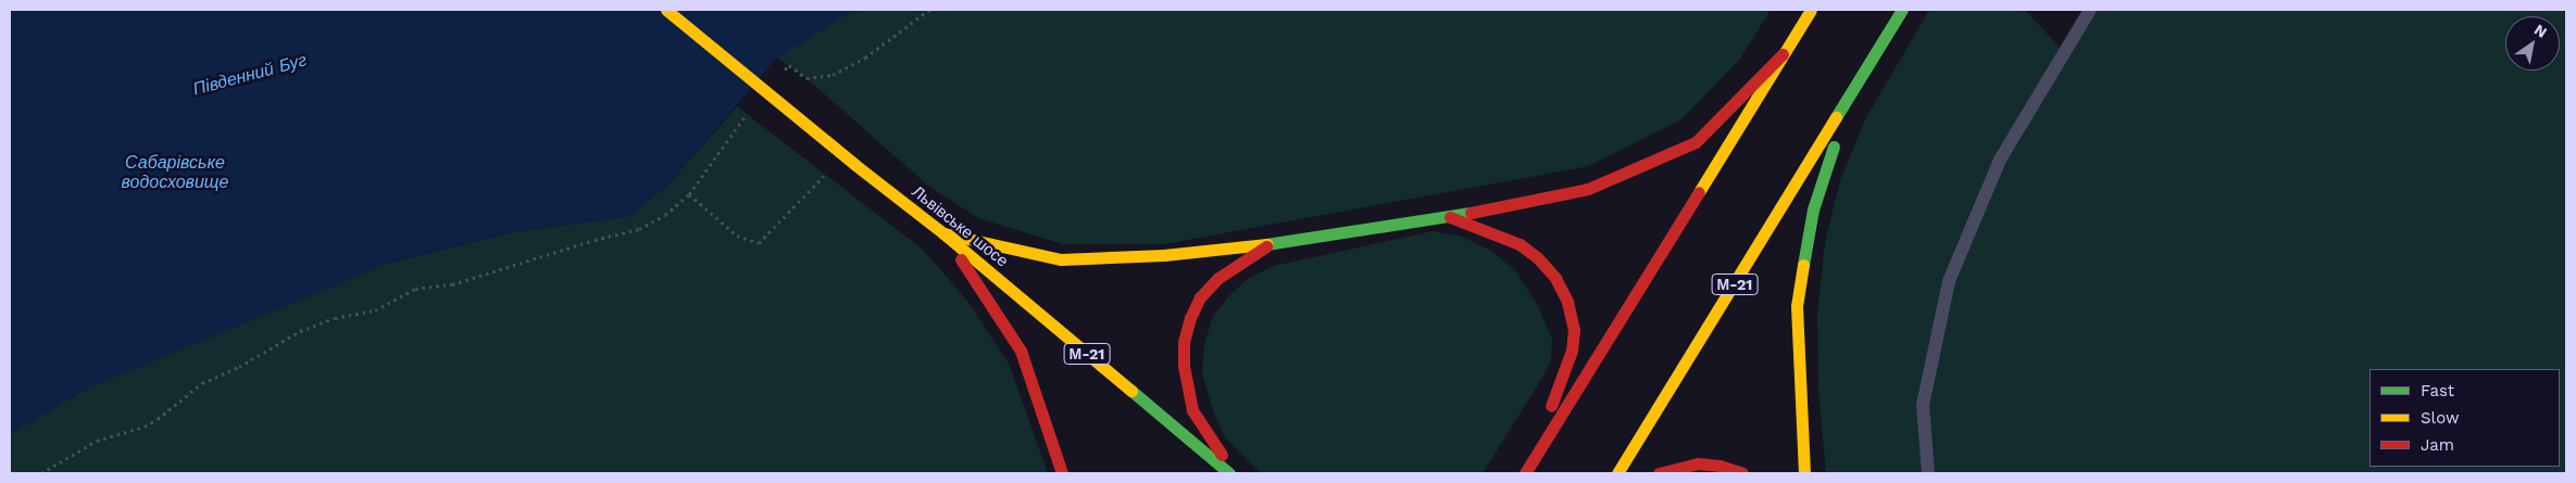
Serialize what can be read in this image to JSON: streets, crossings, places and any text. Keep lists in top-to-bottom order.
{
  "streets": {
    "highway": ["Львівське шосе", "М-21"]
  },
  "crossings": [
    ["Львівське шосе", "М-21"]
  ],
  "water": ["Південний Буг", "Сабарівське водосховище"],
  "legend": ["Fast", "Slow", "Jam"],
  "north": "top right"
}
